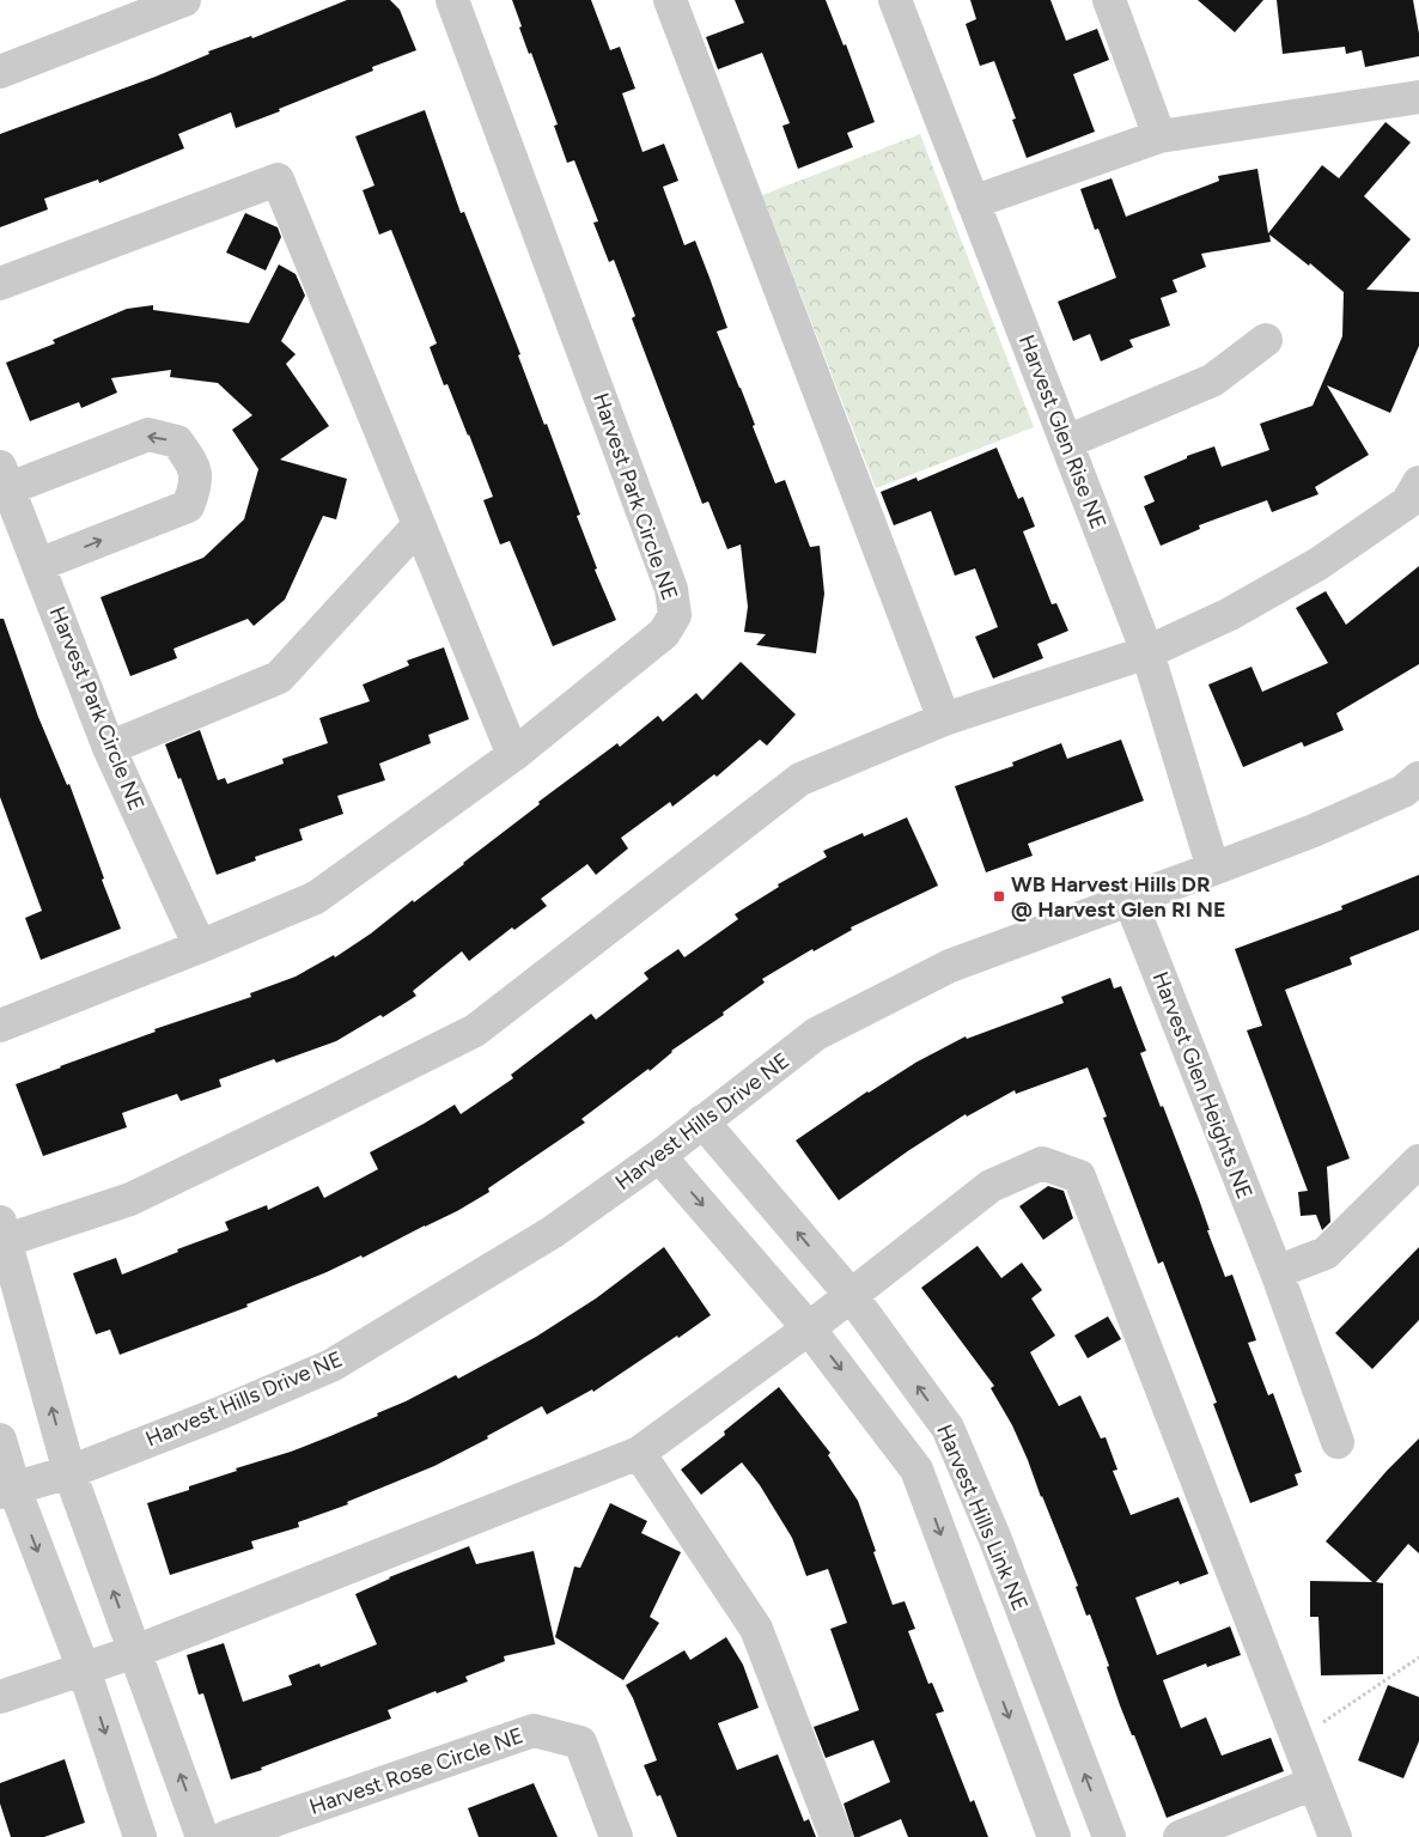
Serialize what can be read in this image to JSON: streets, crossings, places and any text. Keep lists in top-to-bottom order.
{
  "streets": {
    "street": [
      "Harvest Glen Rise NE",
      "Harvest Park Circle NE",
      "Harvest Glen Heights NE",
      "Harvest Hills Drive NE",
      "Harvest Hills Link NE",
      "Harvest Rose Circle NE"
    ]
  },
  "crossings": [
    ["Harvest Glen Rise NE", "Harvest Hills Drive NE"],
    ["Harvest Glen Heights NE", "Harvest Hills Drive NE"],
    ["Harvest Hills Drive NE", "Harvest Hills Link NE"]
  ],
  "places": {
    "transit": ["WB Harvest Hills DR @ Harvest Glen RI NE"]
  }
}
